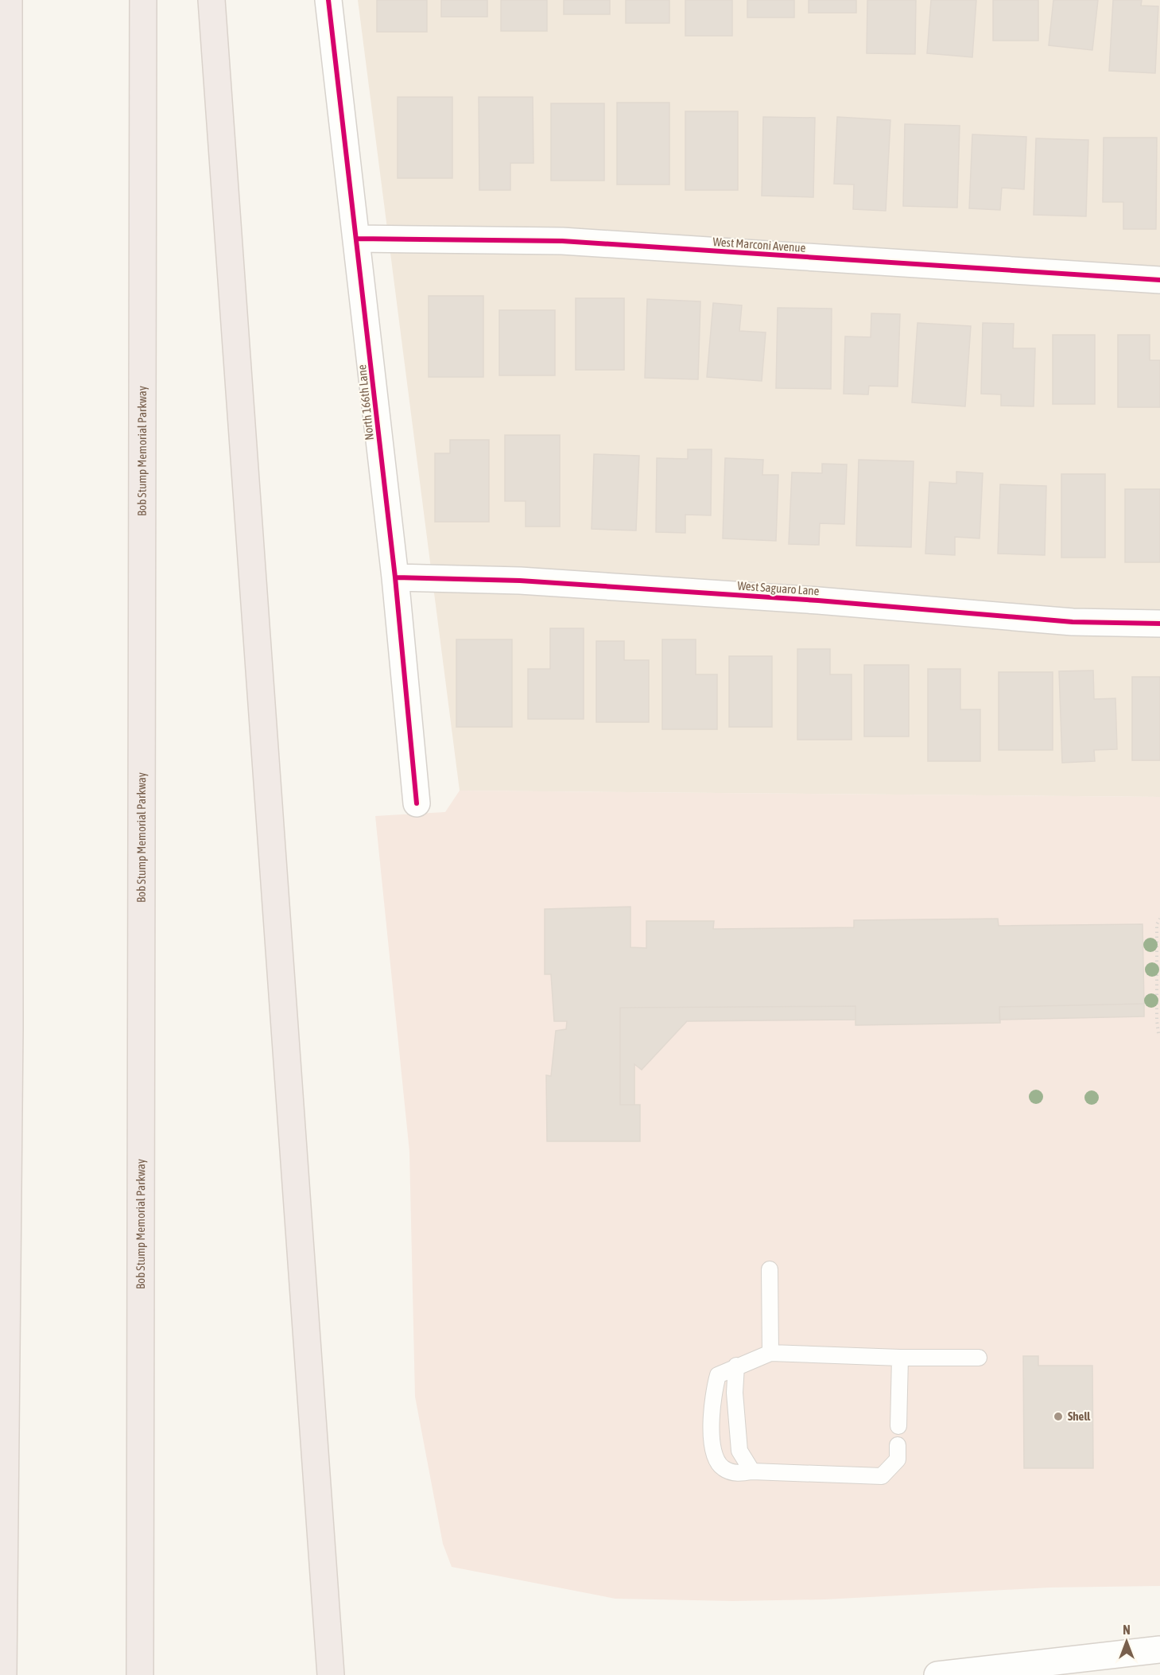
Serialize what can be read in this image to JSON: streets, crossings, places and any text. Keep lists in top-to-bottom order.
{
  "streets": {
    "highway": ["Bob Stump Memorial Parkway"],
    "street": ["West Marconi Avenue", "North 166th Lane", "West Saguaro Lane"]
  },
  "crossings": [
    ["West Marconi Avenue", "North 166th Lane"],
    ["North 166th Lane", "West Saguaro Lane"]
  ],
  "places": ["Shell"],
  "north": "top"
}
